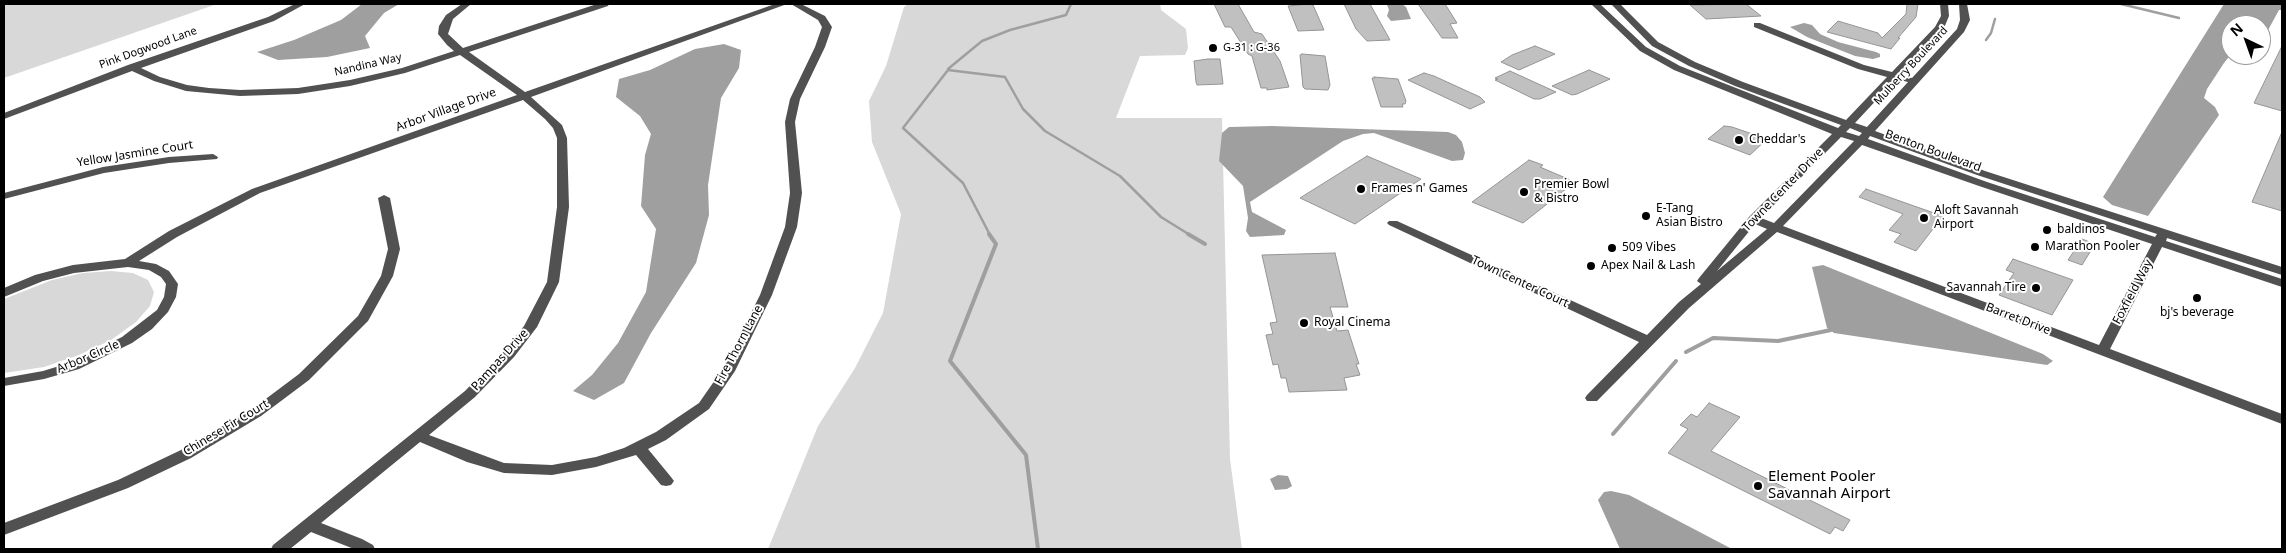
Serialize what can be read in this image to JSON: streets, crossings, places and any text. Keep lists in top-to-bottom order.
{
  "streets": {
    "street": [
      "Pink Dogwood Lane",
      "Nandina Way",
      "Mulberry Boulevard",
      "Arbor Village Drive",
      "Benton Boulevard",
      "Yellow Jasmine Court",
      "Towne Center Drive",
      "Town Center Court",
      "Foxfield Way",
      "Barret Drive",
      "Fire Thorn Lane",
      "Arbor Circle",
      "Pampas Drive",
      "Chinese Fir Court"
    ]
  },
  "crossings": [
    ["Pink Dogwood Lane", "Nandina Way"],
    ["Nandina Way", "Pampas Drive"],
    ["Mulberry Boulevard", "Benton Boulevard"],
    ["Mulberry Boulevard", "Towne Center Drive"],
    ["Arbor Village Drive", "Arbor Circle"],
    ["Arbor Village Drive", "Pampas Drive"],
    ["Benton Boulevard", "Towne Center Drive"],
    ["Benton Boulevard", "Foxfield Way"],
    ["Towne Center Drive", "Town Center Court"],
    ["Towne Center Drive", "Barret Drive"],
    ["Foxfield Way", "Barret Drive"],
    ["Fire Thorn Lane", "Pampas Drive"]
  ],
  "places": [
    "G-31 : G-36",
    "Cheddar's",
    "Frames n' Games",
    "Premier Bowl & Bistro",
    "E-Tang Asian Bistro",
    "Aloft Savannah Airport",
    "baldinos",
    "Marathon Pooler",
    "509 Vibes",
    "Apex Nail & Lash",
    "Savannah Tire",
    "bj's beverage",
    "Royal Cinema",
    "Element Pooler Savannah Airport"
  ],
  "north": "top left"
}
